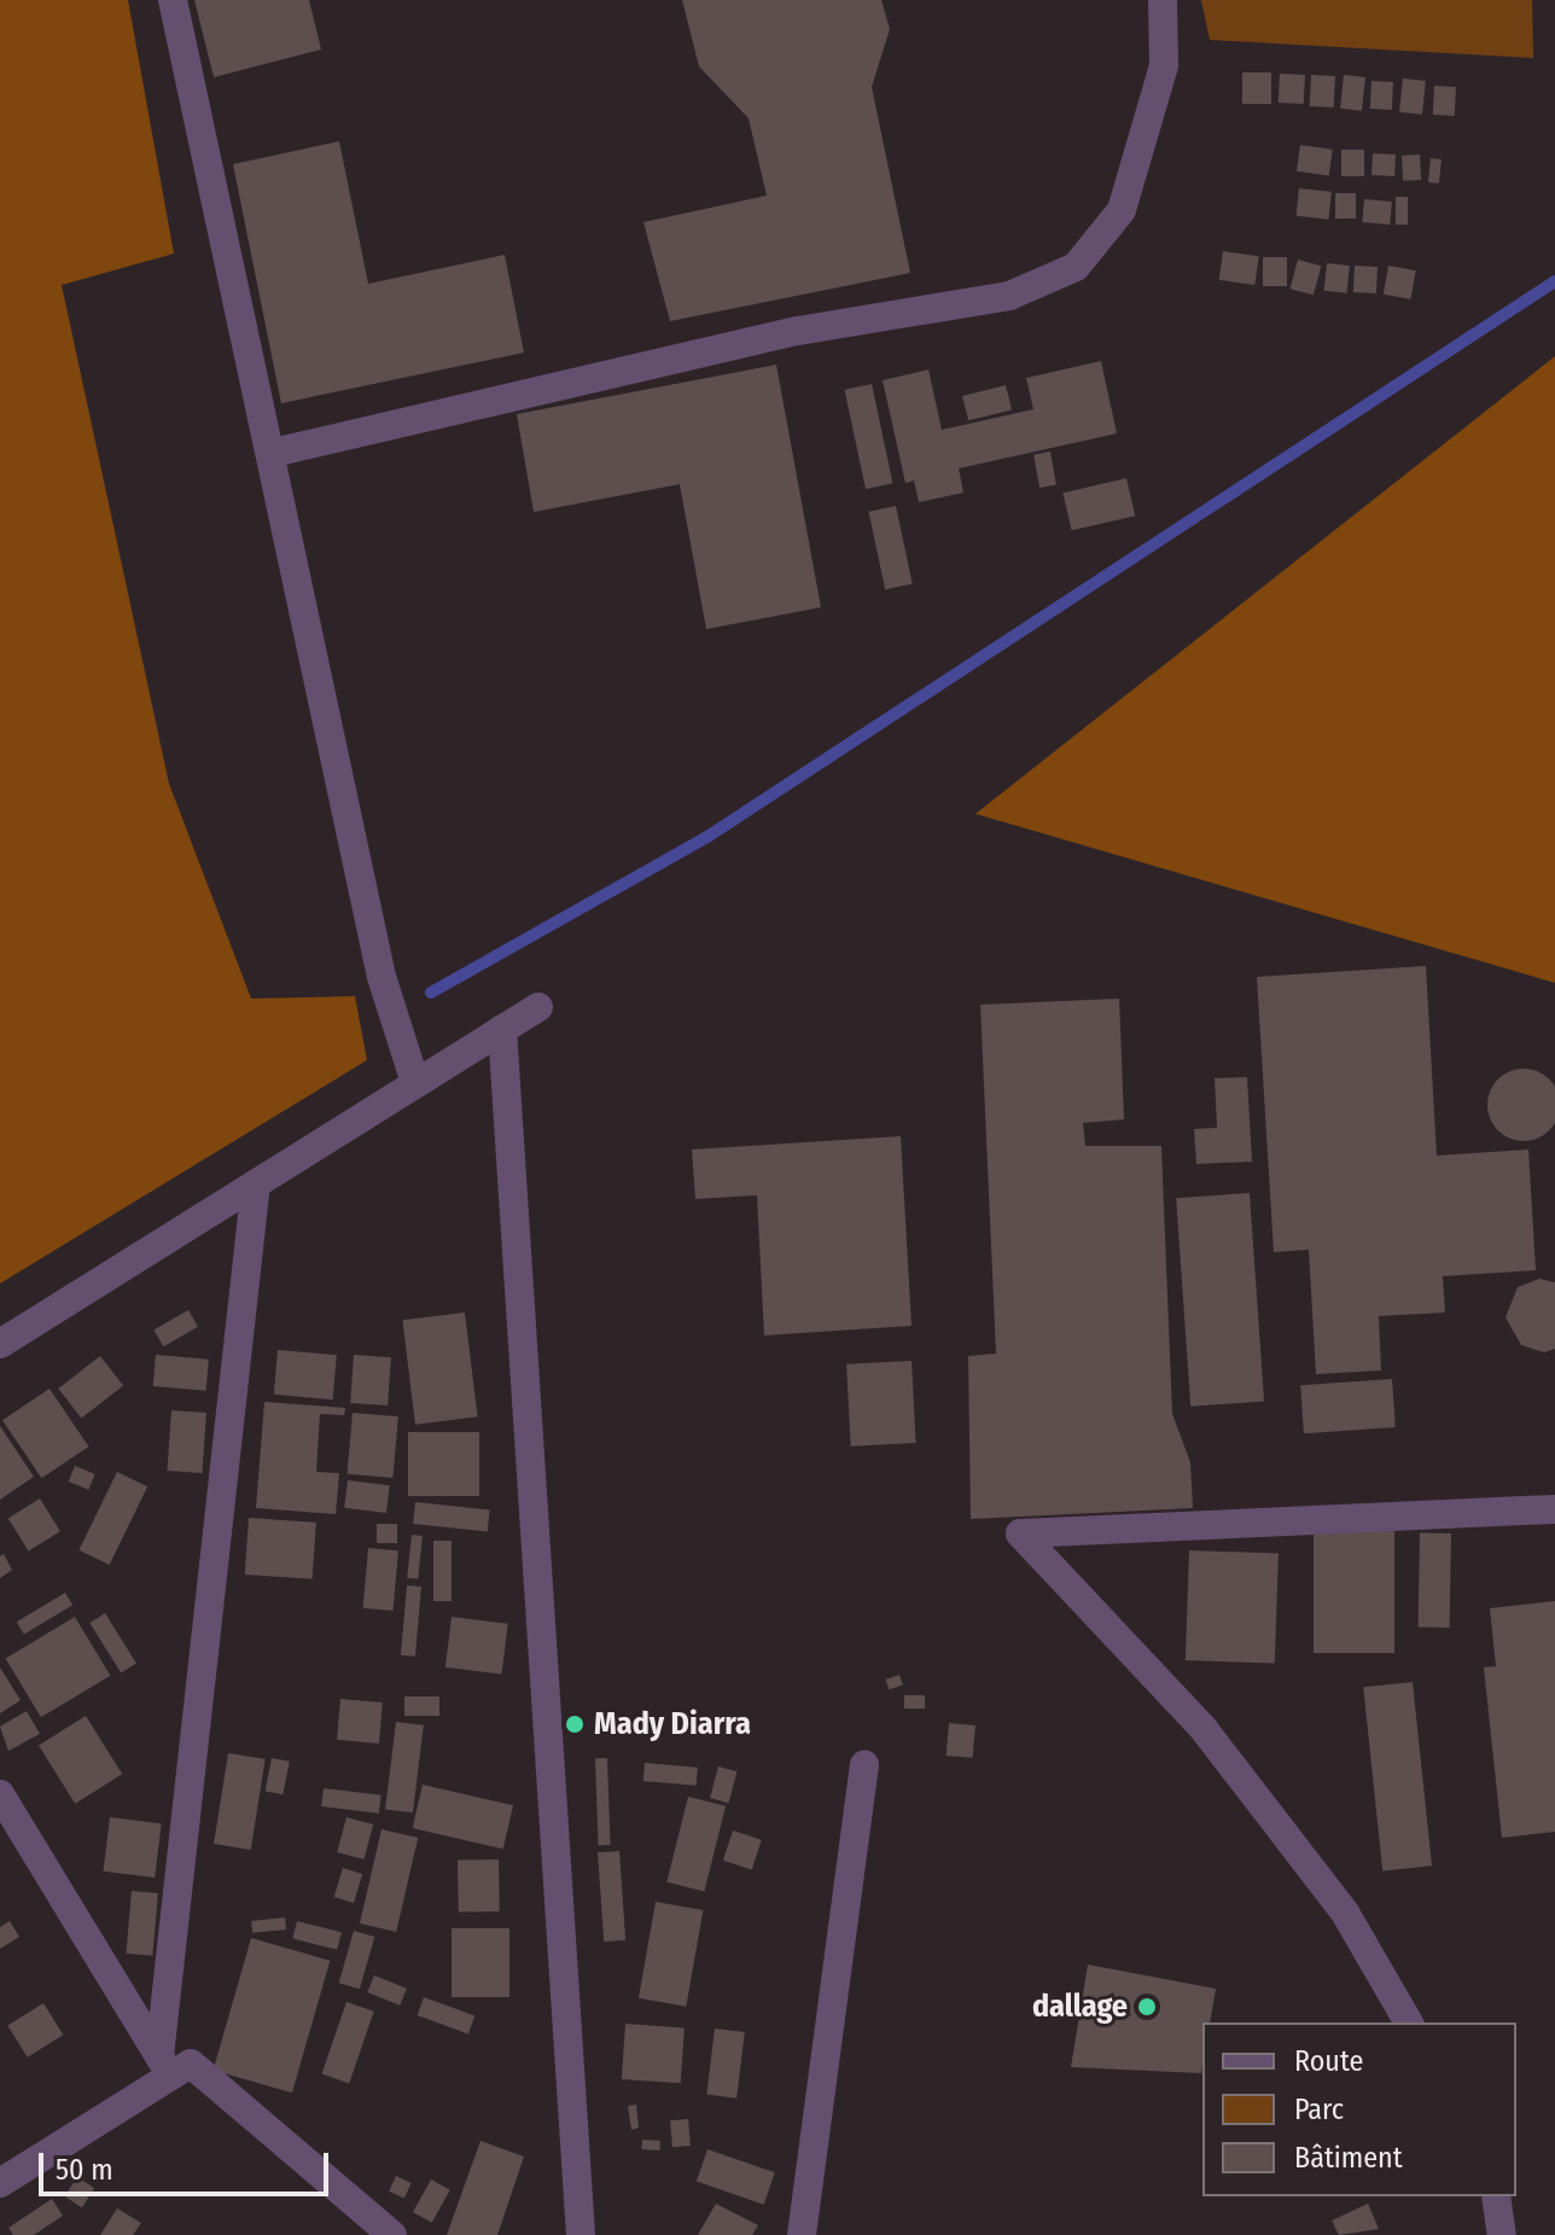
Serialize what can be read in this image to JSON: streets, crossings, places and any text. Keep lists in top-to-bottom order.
{
  "places": ["Mady Diarra", "dallage"],
  "legend": ["Route", "Parc", "Bâtiment"],
  "scale_bar": "50 m"
}
